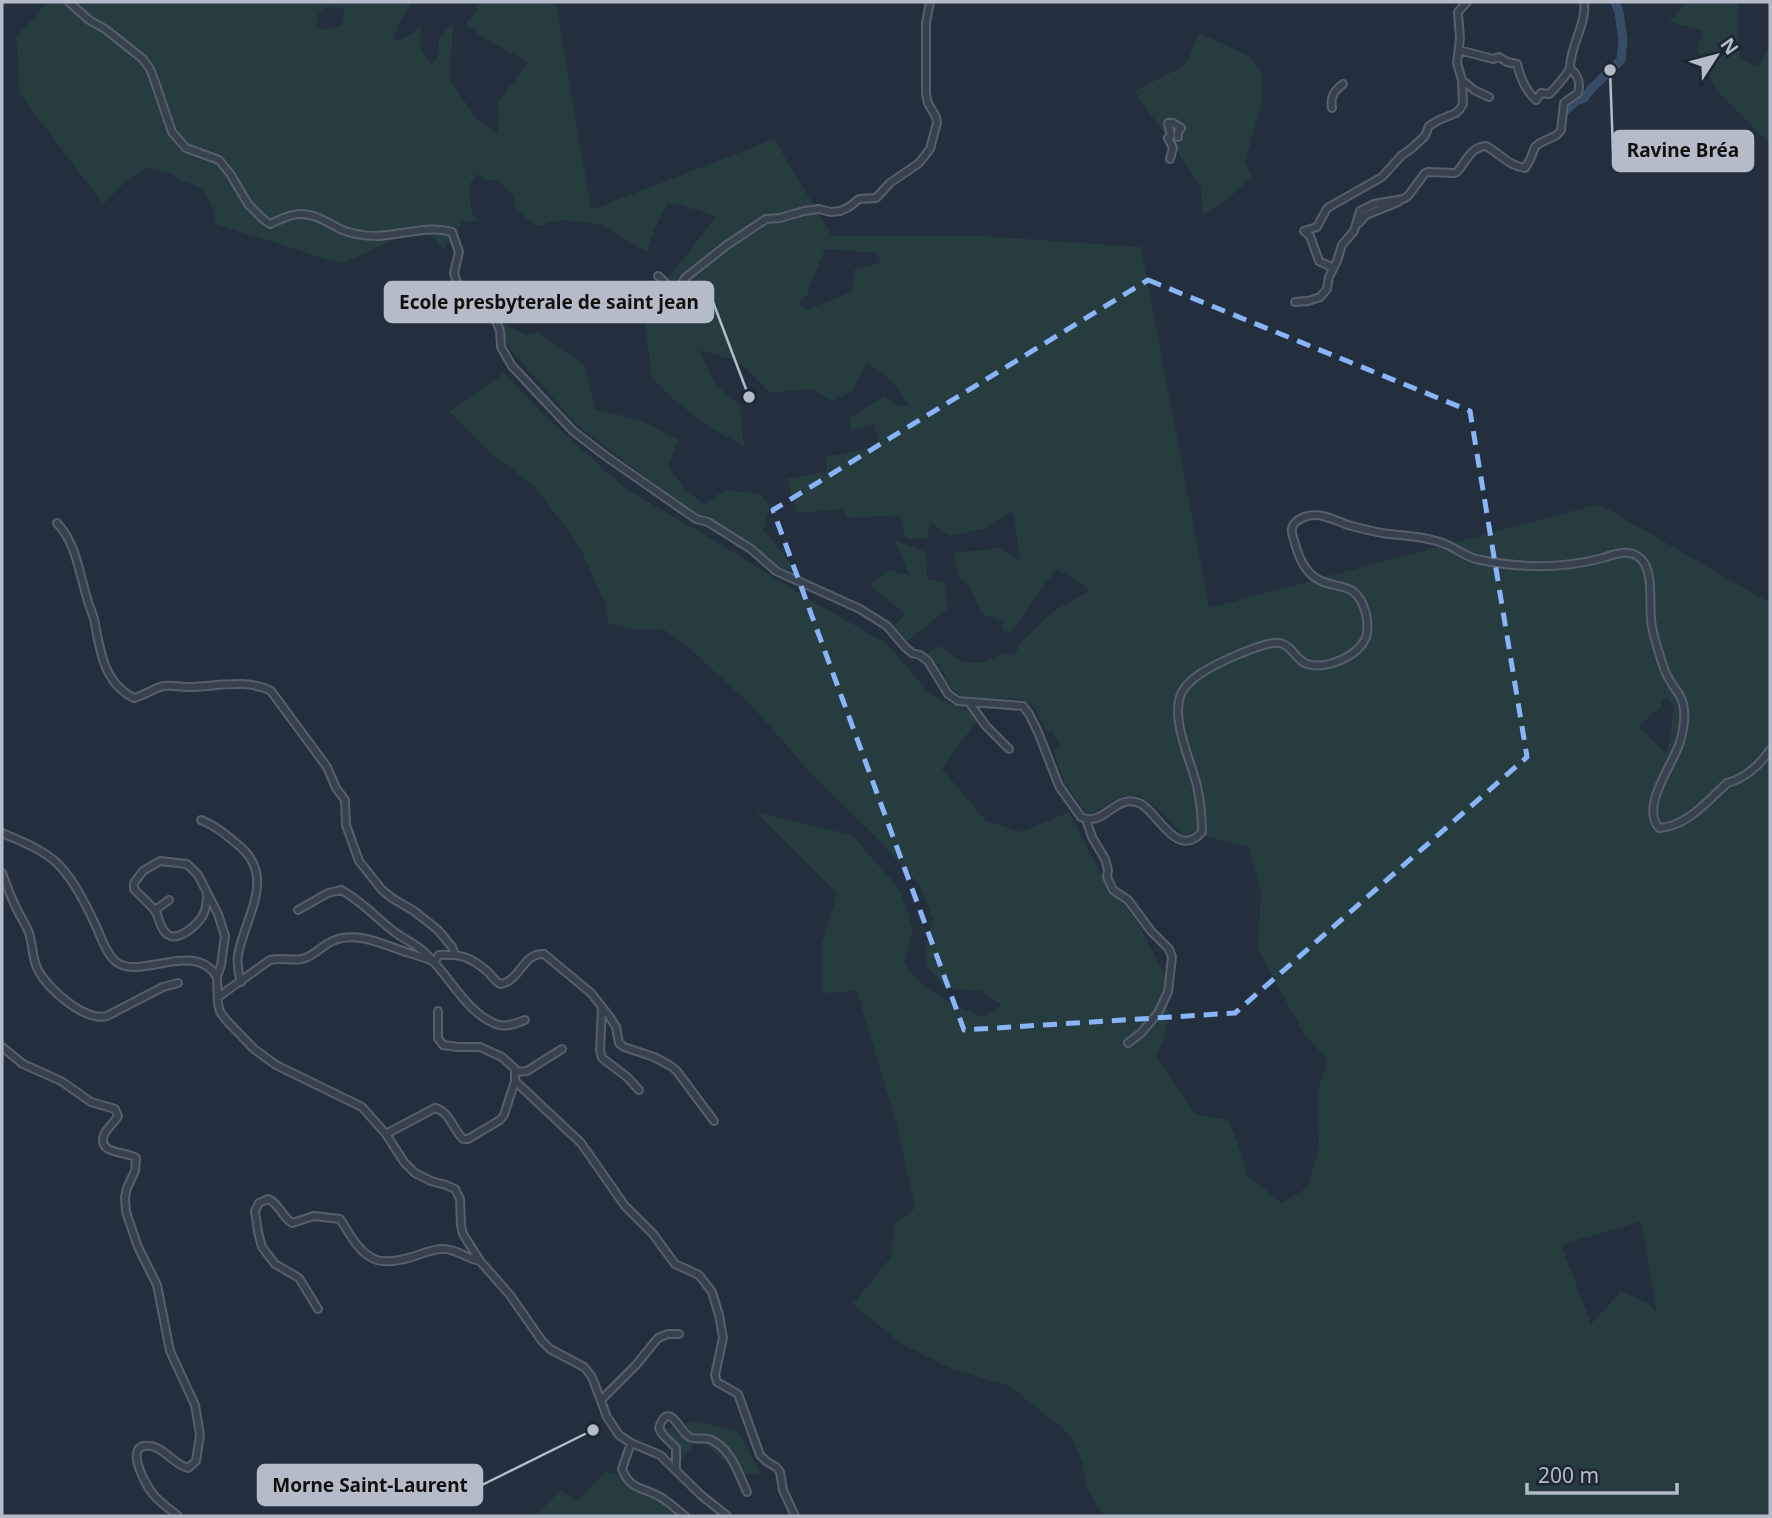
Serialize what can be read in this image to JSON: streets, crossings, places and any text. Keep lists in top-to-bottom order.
{
  "places": ["Ravine Bréa", "Ecole presbyterale de saint jean", "Morne Saint-Laurent"],
  "scale_bar": "200 m",
  "north": "top right"
}
